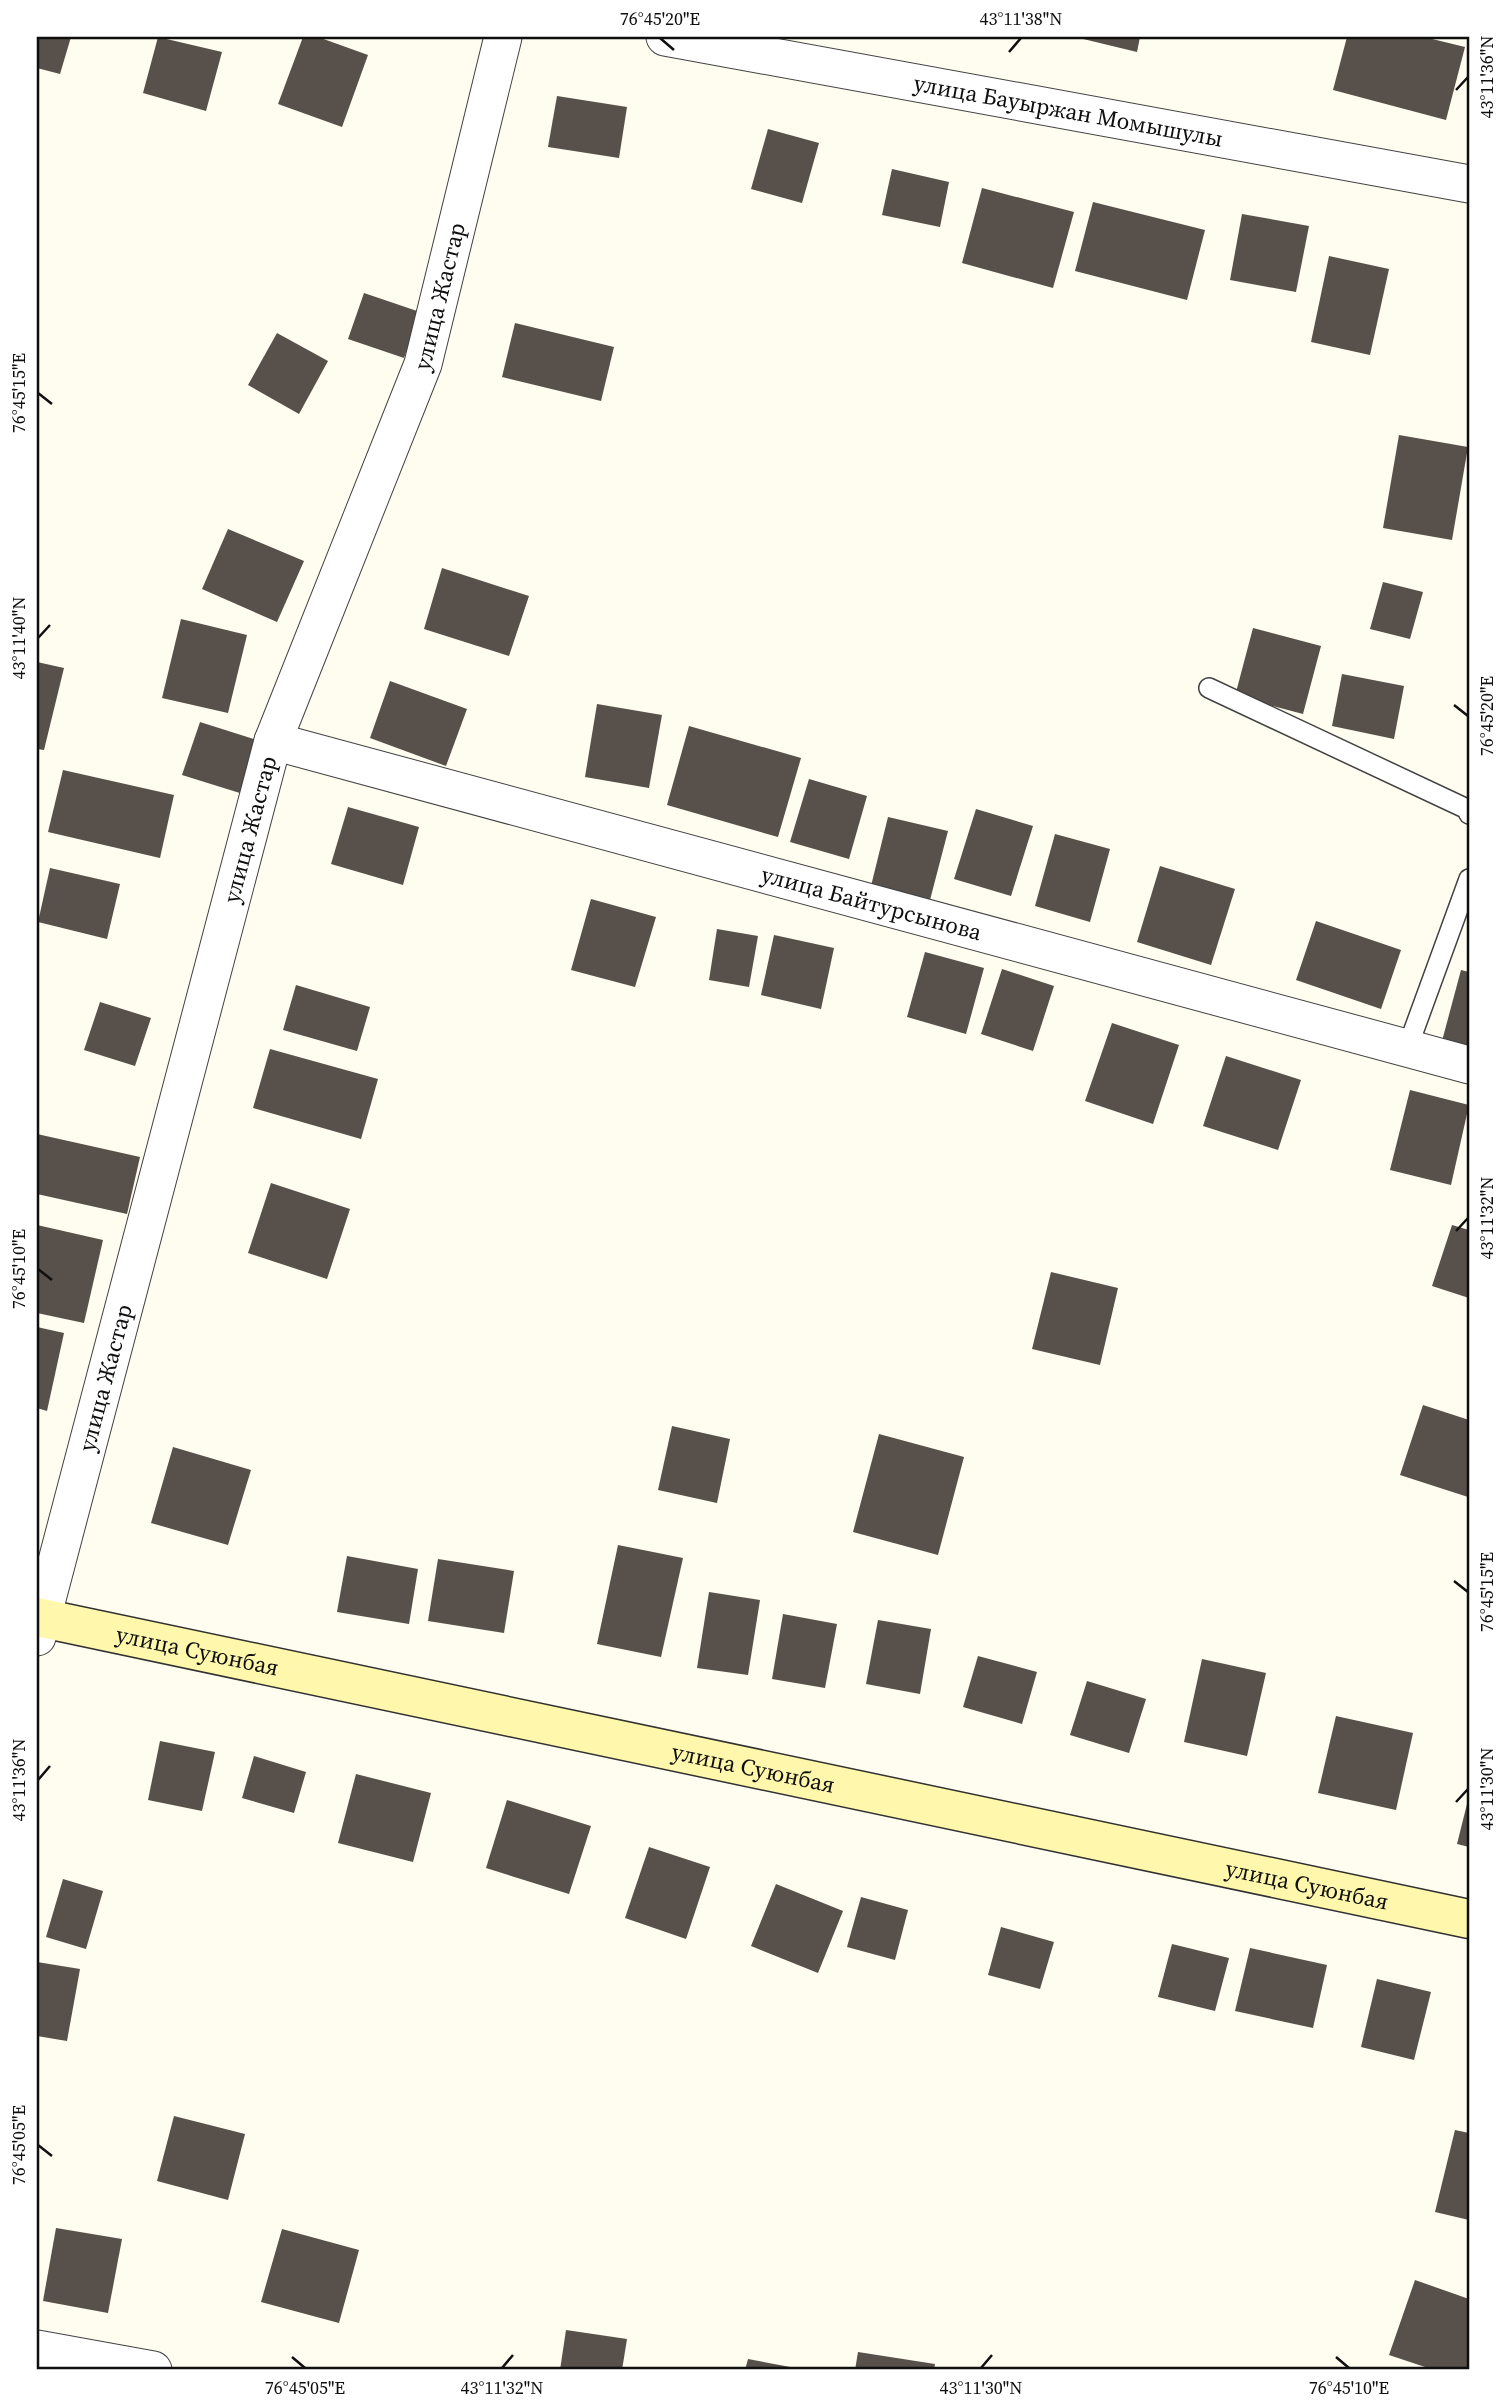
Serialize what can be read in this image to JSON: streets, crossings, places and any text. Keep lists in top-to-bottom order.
{
  "streets": {
    "main road": ["улица Суюнбая"],
    "street": ["улица Бауыржан Момышулы", "улица Жастар", "улица Байтурсынова"]
  },
  "crossings": [
    ["улица Жастар", "улица Байтурсынова"],
    ["улица Жастар", "улица Суюнбая"]
  ],
  "coordinates": [
    "76°45'20\"E",
    "43°11'38\"N",
    "43°11'36\"N",
    "76°45'15\"E",
    "43°11'40\"N",
    "43°11'32\"N",
    "76°45'10\"E",
    "43°11'30\"N",
    "76°45'05\"E"
  ]
}
